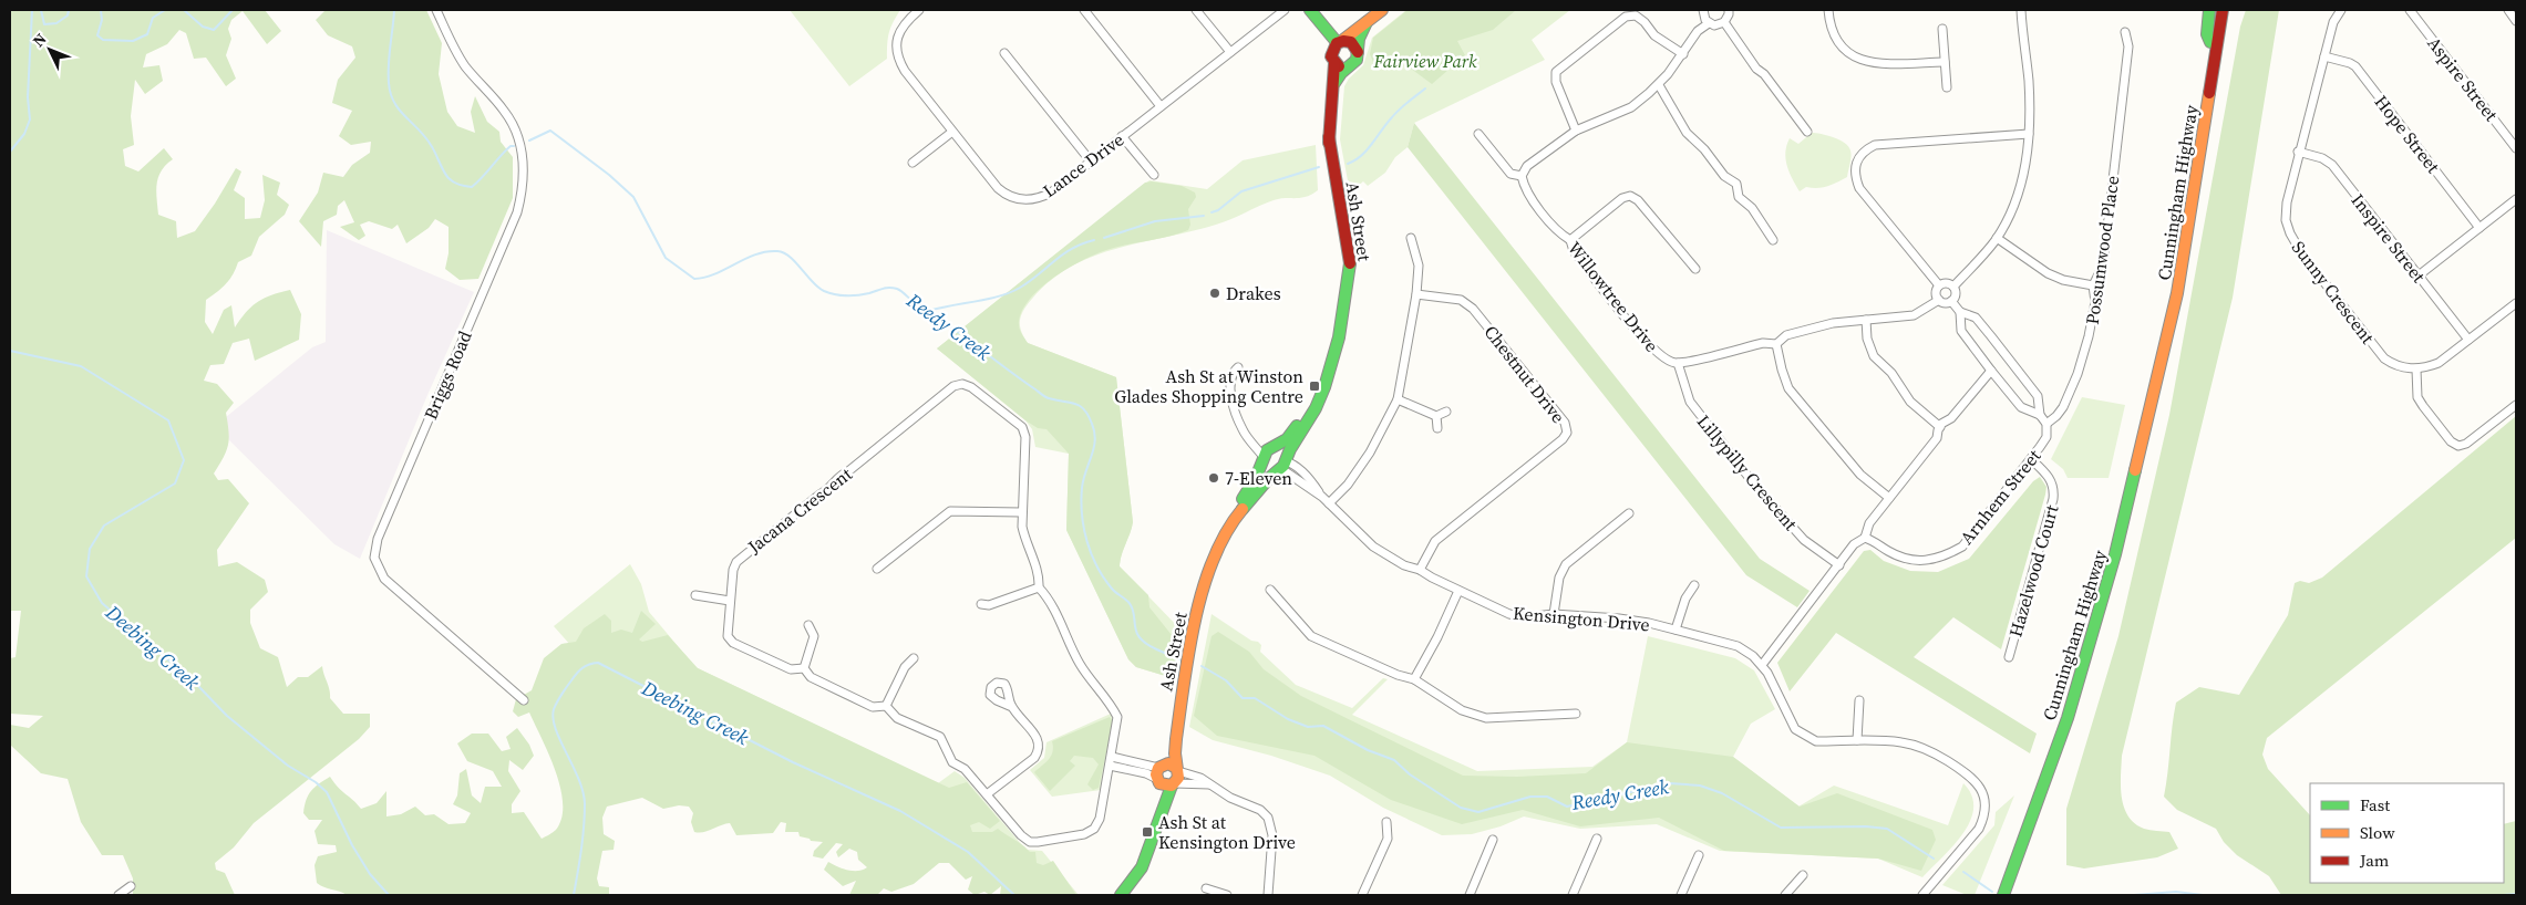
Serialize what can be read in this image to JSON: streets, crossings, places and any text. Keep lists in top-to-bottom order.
{
  "streets": {
    "main road": ["Cunningham Highway", "Ash Street"],
    "street": [
      "Aspire Street",
      "Hope Street",
      "Lance Drive",
      "Inspire Street",
      "Possumwood Place",
      "Sunny Crescent",
      "Willowtree Drive",
      "Chestnut Drive",
      "Briggs Road",
      "Lillypilly Crescent",
      "Arnhem Street",
      "Jacana Crescent",
      "Hazelwood Court",
      "Kensington Drive"
    ]
  },
  "crossings": [
    ["Hope Street", "Sunny Crescent"],
    ["Ash Street", "Kensington Drive"],
    ["Inspire Street", "Sunny Crescent"],
    ["Possumwood Place", "Arnhem Street"],
    ["Willowtree Drive", "Lillypilly Crescent"],
    ["Chestnut Drive", "Kensington Drive"],
    ["Arnhem Street", "Hazelwood Court"]
  ],
  "water": ["Reedy Creek", "Deebing Creek"],
  "parks": ["Fairview Park"],
  "places": {
    "other": ["Drakes", "7-Eleven"],
    "transit": ["Ash St at Winston Glades Shopping Centre", "Ash St at Kensington Drive"]
  },
  "legend": ["Fast", "Slow", "Jam"],
  "north": "top left"
}
